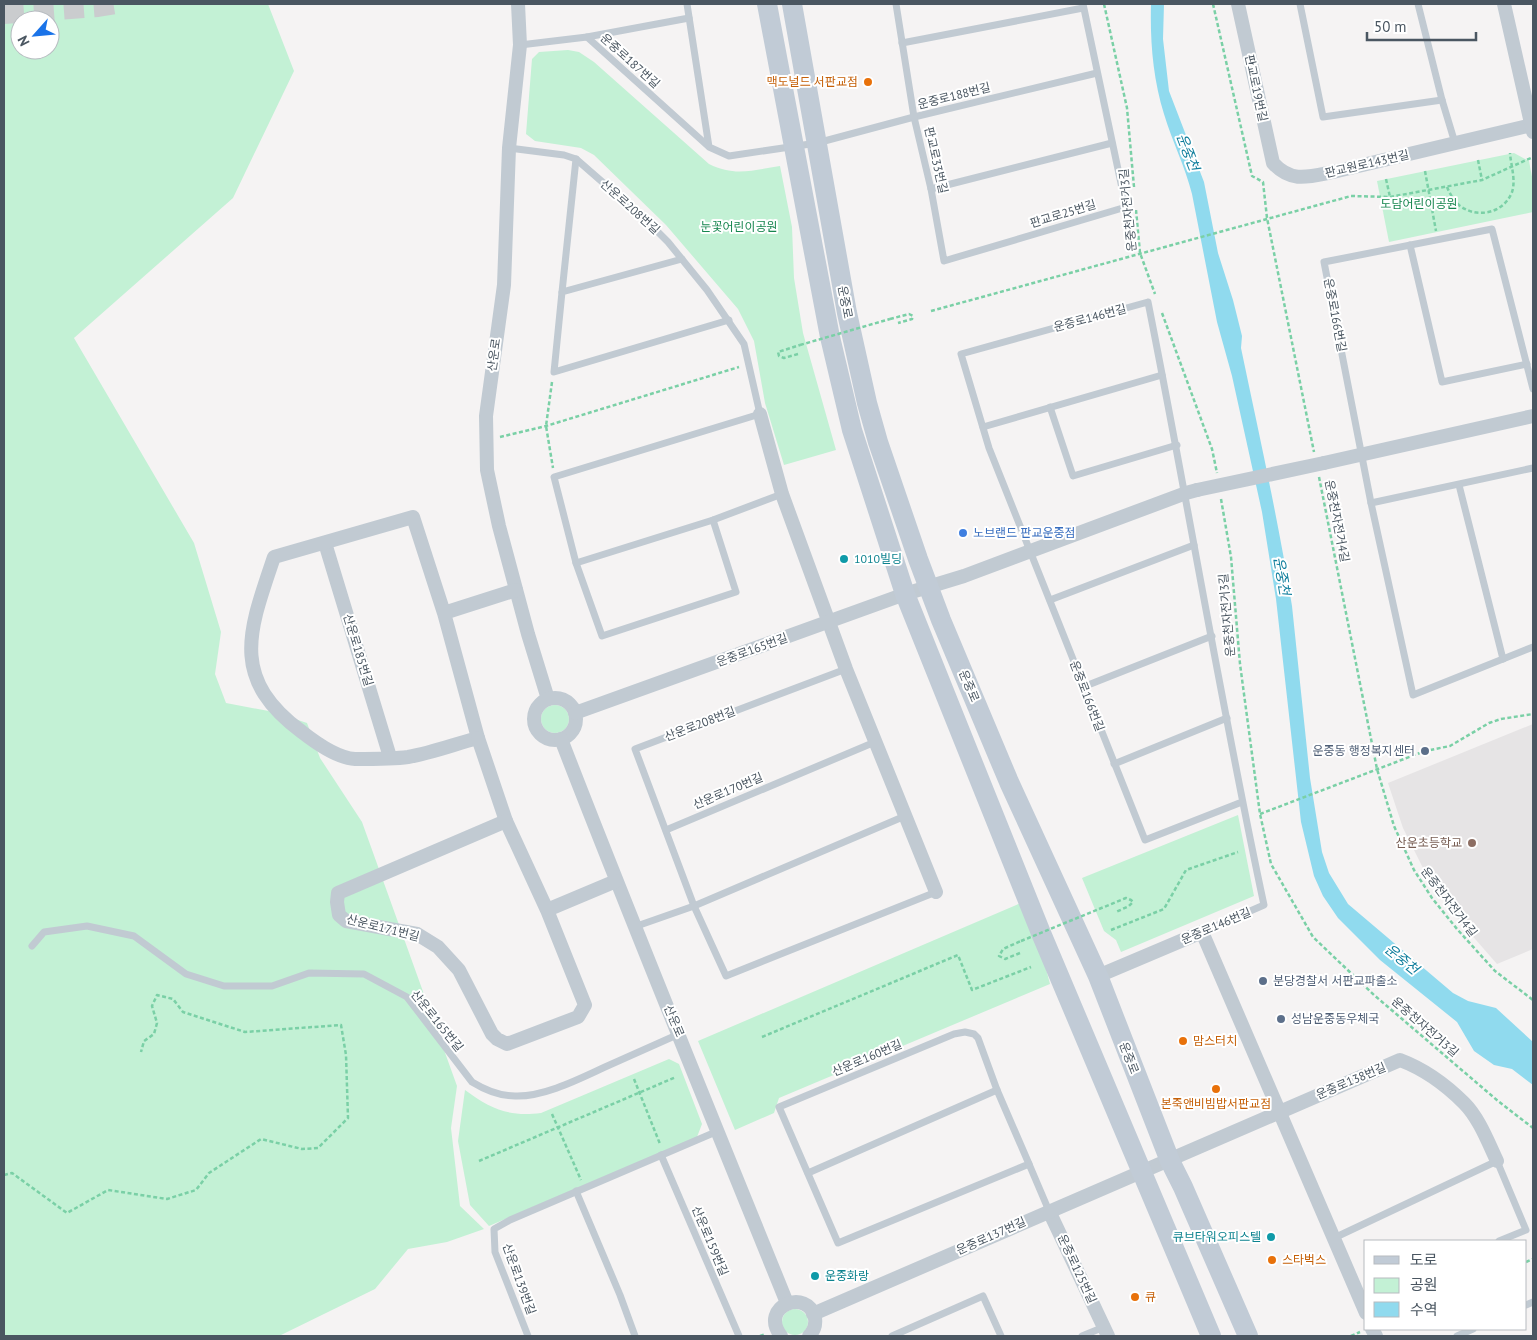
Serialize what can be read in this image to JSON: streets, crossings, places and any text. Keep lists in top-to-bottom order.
{
  "streets": {
    "main road": ["운중로"],
    "street": [
      "판교로19번길",
      "판교원로143번길",
      "산운로208번길",
      "운중로146번길",
      "산운로",
      "산운로185번길",
      "운중로165번길",
      "산운로171번길",
      "운중로138번길",
      "운중로137번길",
      "운중로125번길"
    ],
    "lane": [
      "운중로187번길",
      "운중로188번길",
      "판교로33번길",
      "판교로25번길",
      "운중로166번길",
      "산운로170번길",
      "산운로165번길",
      "산운로160번길",
      "산운로159번길",
      "산운로139번길"
    ],
    "path": ["운중천자전거3길", "운중천자전거4길"]
  },
  "crossings": [
    ["운중로187번길", "운중로188번길"],
    ["운중로187번길", "운중로"],
    ["운중로187번길", "산운로"],
    ["판교로19번길", "판교원로143번길"],
    ["운중로188번길", "판교로33번길"],
    ["운중로188번길", "판교로25번길"],
    ["운중로188번길", "운중로"],
    ["판교로33번길", "판교로25번길"],
    ["산운로208번길", "산운로"],
    ["산운로208번길", "운중로165번길"],
    ["산운로208번길", "산운로170번길"],
    ["운중로", "운중로146번길"],
    ["운중로", "운중로165번길"],
    ["운중로", "운중로138번길"],
    ["운중로", "운중로137번길"],
    ["운중로166번길", "운중로146번길"],
    ["산운로", "운중로165번길"],
    ["산운로", "산운로165번길"],
    ["산운로160번길", "운중로137번길"],
    ["산운로160번길", "운중로125번길"],
    ["운중로138번길", "운중로137번길"],
    ["운중로137번길", "운중로125번길"]
  ],
  "water": ["운중천"],
  "parks": ["도담어린이공원", "눈꽃어린이공원"],
  "places": [
    "맥도널드 서판교점",
    "노브랜드 판교운중점",
    "1010빌딩",
    "운중동 행정복지센터",
    "산운초등학교",
    "분당경찰서 서판교파출소",
    "성남운중동우체국",
    "맘스터치",
    "본죽앤비빔밥서판교점",
    "큐브타워오피스텔",
    "스타벅스",
    "운중화랑",
    "큐"
  ],
  "legend": ["도로", "공원", "수역"],
  "scale_bar": "50 m",
  "north": "bottom left"
}
